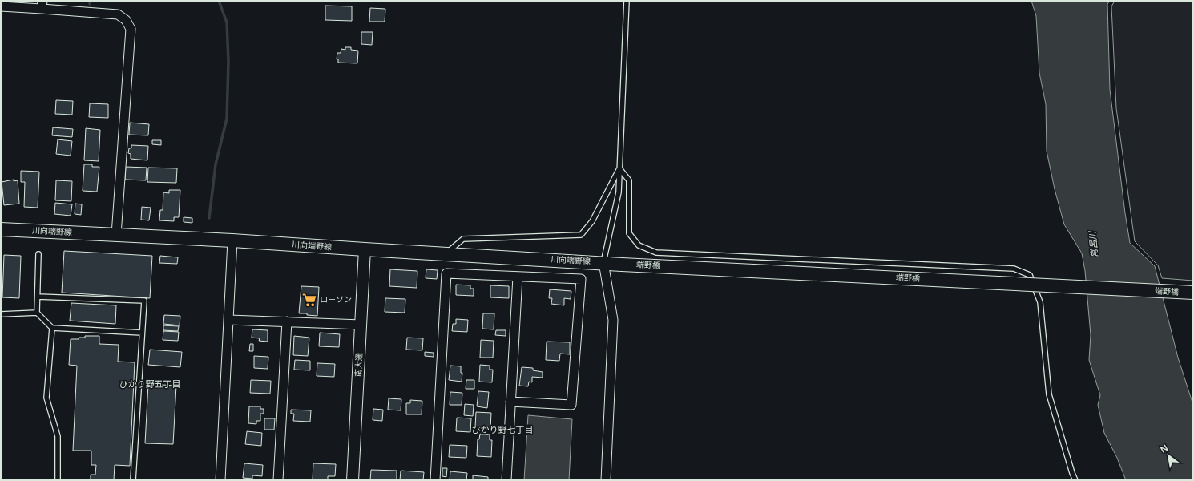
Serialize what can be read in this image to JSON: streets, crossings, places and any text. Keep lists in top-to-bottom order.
{
  "streets": {
    "main road": ["川向端野線", "端野橋"],
    "street": ["南大通"]
  },
  "crossings": [
    ["川向端野線", "端野橋"],
    ["川向端野線", "南大通"]
  ],
  "districts": ["ひかり野五丁目", "ひかり野七丁目"],
  "water": ["常呂川"],
  "places": {
    "supermarket": ["ローソン"]
  },
  "north": "top left"
}
